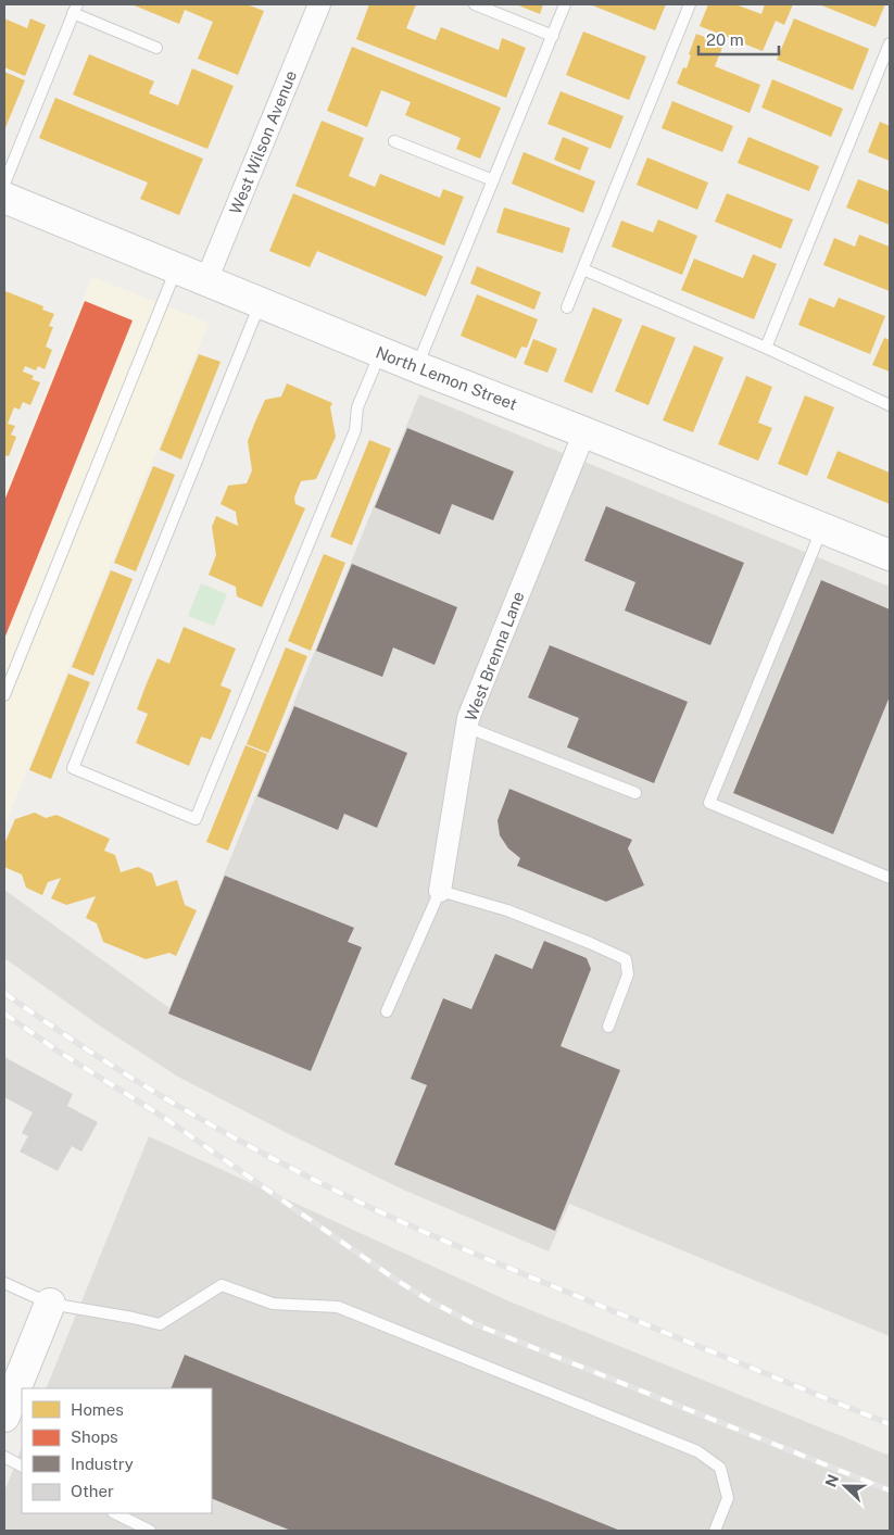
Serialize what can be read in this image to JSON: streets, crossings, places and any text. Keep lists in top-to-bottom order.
{
  "streets": {
    "street": ["West Wilson Avenue", "North Lemon Street", "West Brenna Lane"]
  },
  "crossings": [
    ["West Wilson Avenue", "North Lemon Street"],
    ["North Lemon Street", "West Brenna Lane"]
  ],
  "legend": [
    "Homes",
    "Shops",
    "Industry",
    "Other"
  ],
  "scale_bar": "20 m",
  "north": "left"
}
